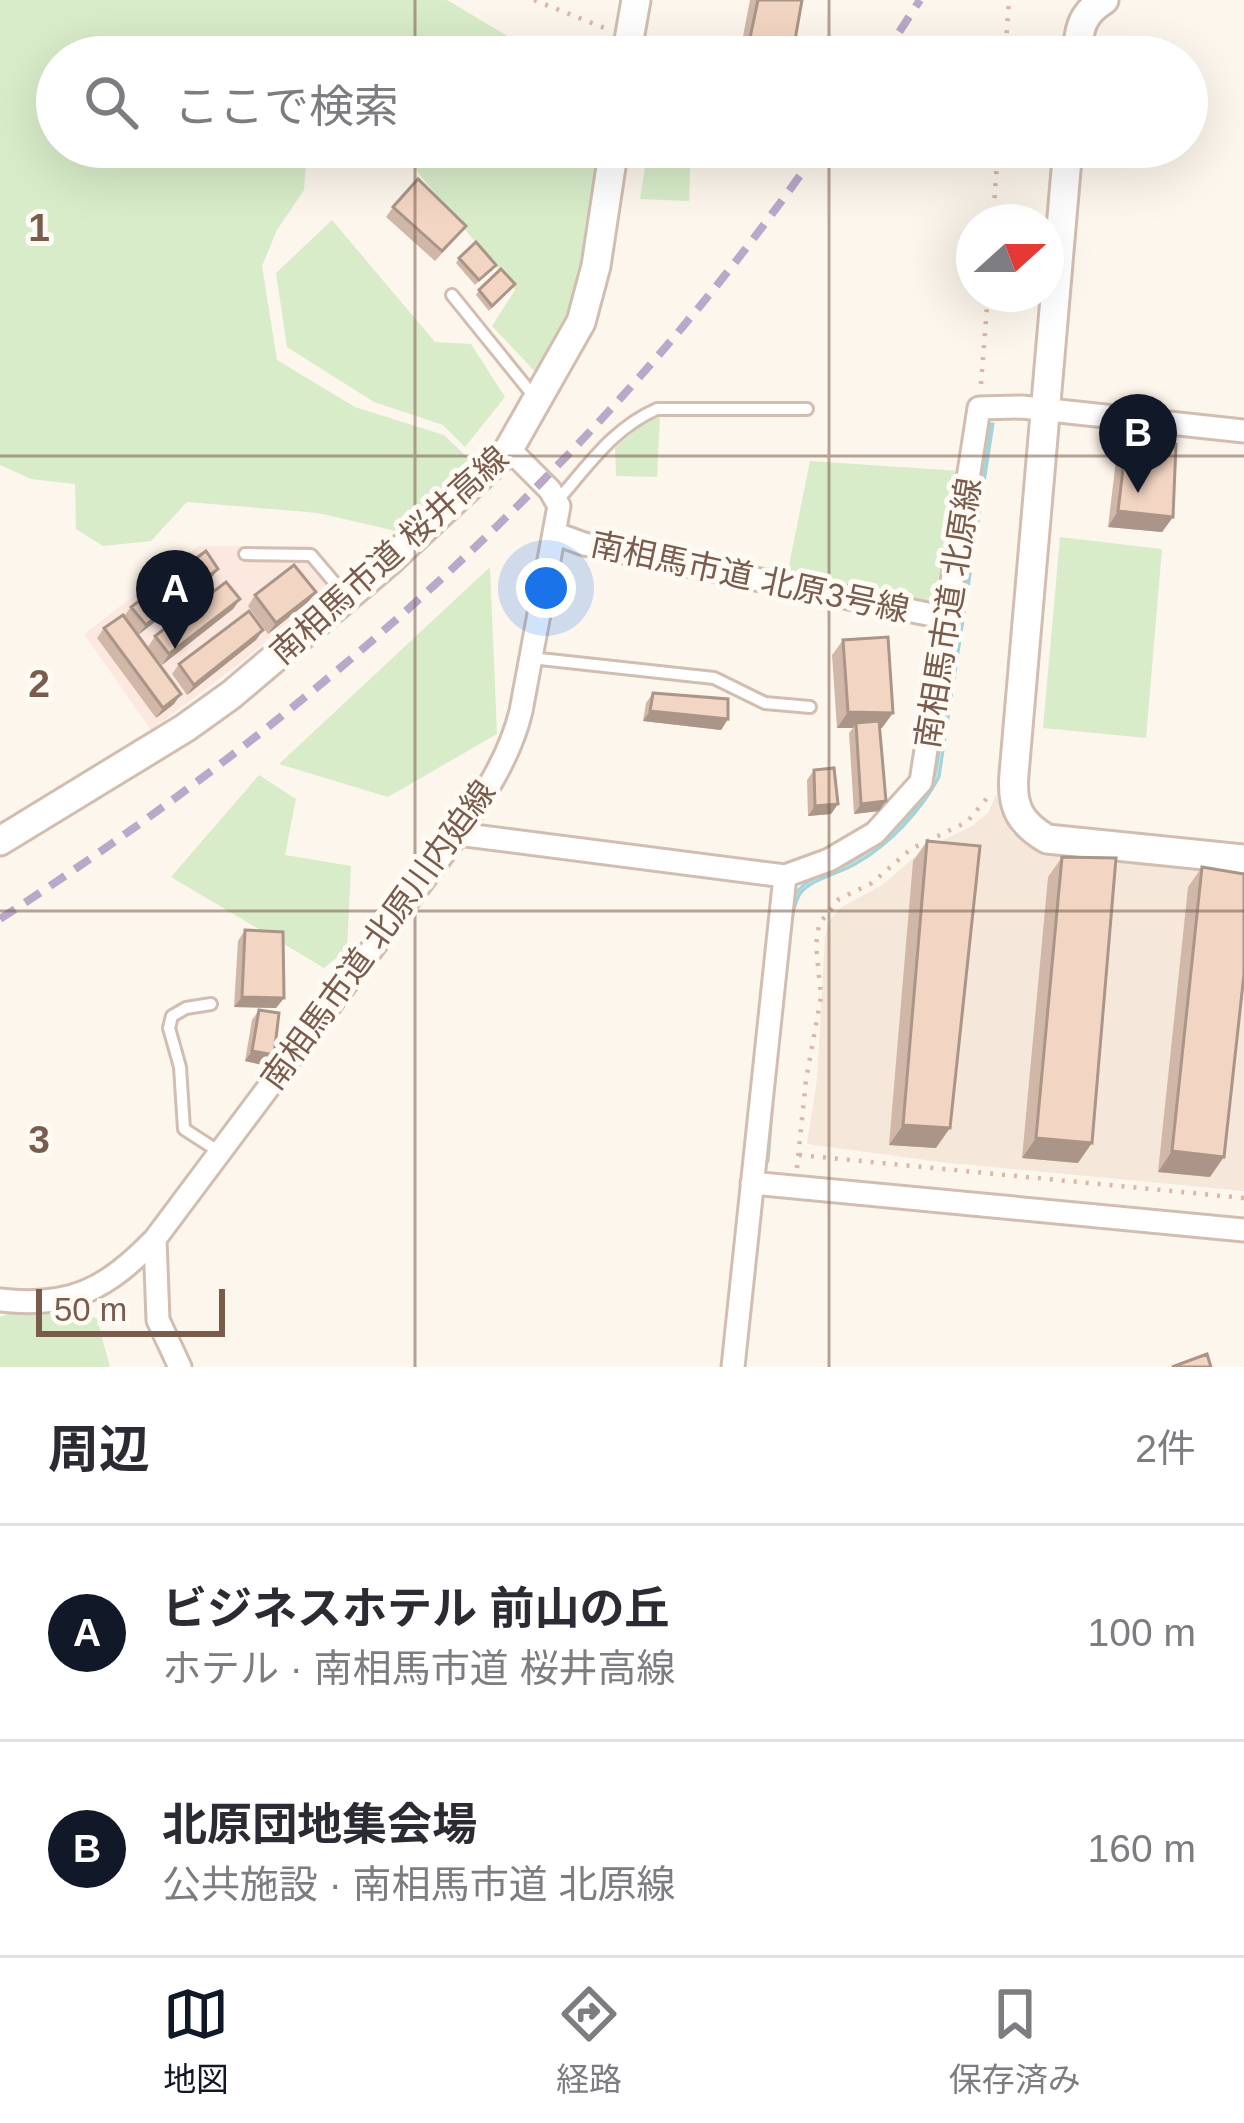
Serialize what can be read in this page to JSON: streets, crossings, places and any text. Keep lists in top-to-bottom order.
{
  "streets": {
    "street": [
      "南相馬市道 桜井高線",
      "南相馬市道 北原3号線",
      "南相馬市道 北原線",
      "南相馬市道 北原川内廹線"
    ]
  },
  "crossings": [
    ["南相馬市道 北原3号線", "南相馬市道 北原線"],
    ["南相馬市道 北原3号線", "南相馬市道 北原川内廹線"]
  ],
  "scale_bar": "50 m",
  "north": "right",
  "page": {
    "search": "ここで検索",
    "pins": ["B", "A"],
    "scale": "50 m",
    "heading": ["周辺", "2件"],
    "list": [
      {
        "mark": "A",
        "name": "ビジネスホテル 前山の丘",
        "note": "ホテル · 南相馬市道 桜井高線",
        "value": "100 m"
      },
      {
        "mark": "B",
        "name": "北原団地集会場",
        "note": "公共施設 · 南相馬市道 北原線",
        "value": "160 m"
      }
    ],
    "nav": ["地図", "経路", "保存済み"]
  },
  "grid": {
    "rows": ["1", "2", "3"]
  }
}
